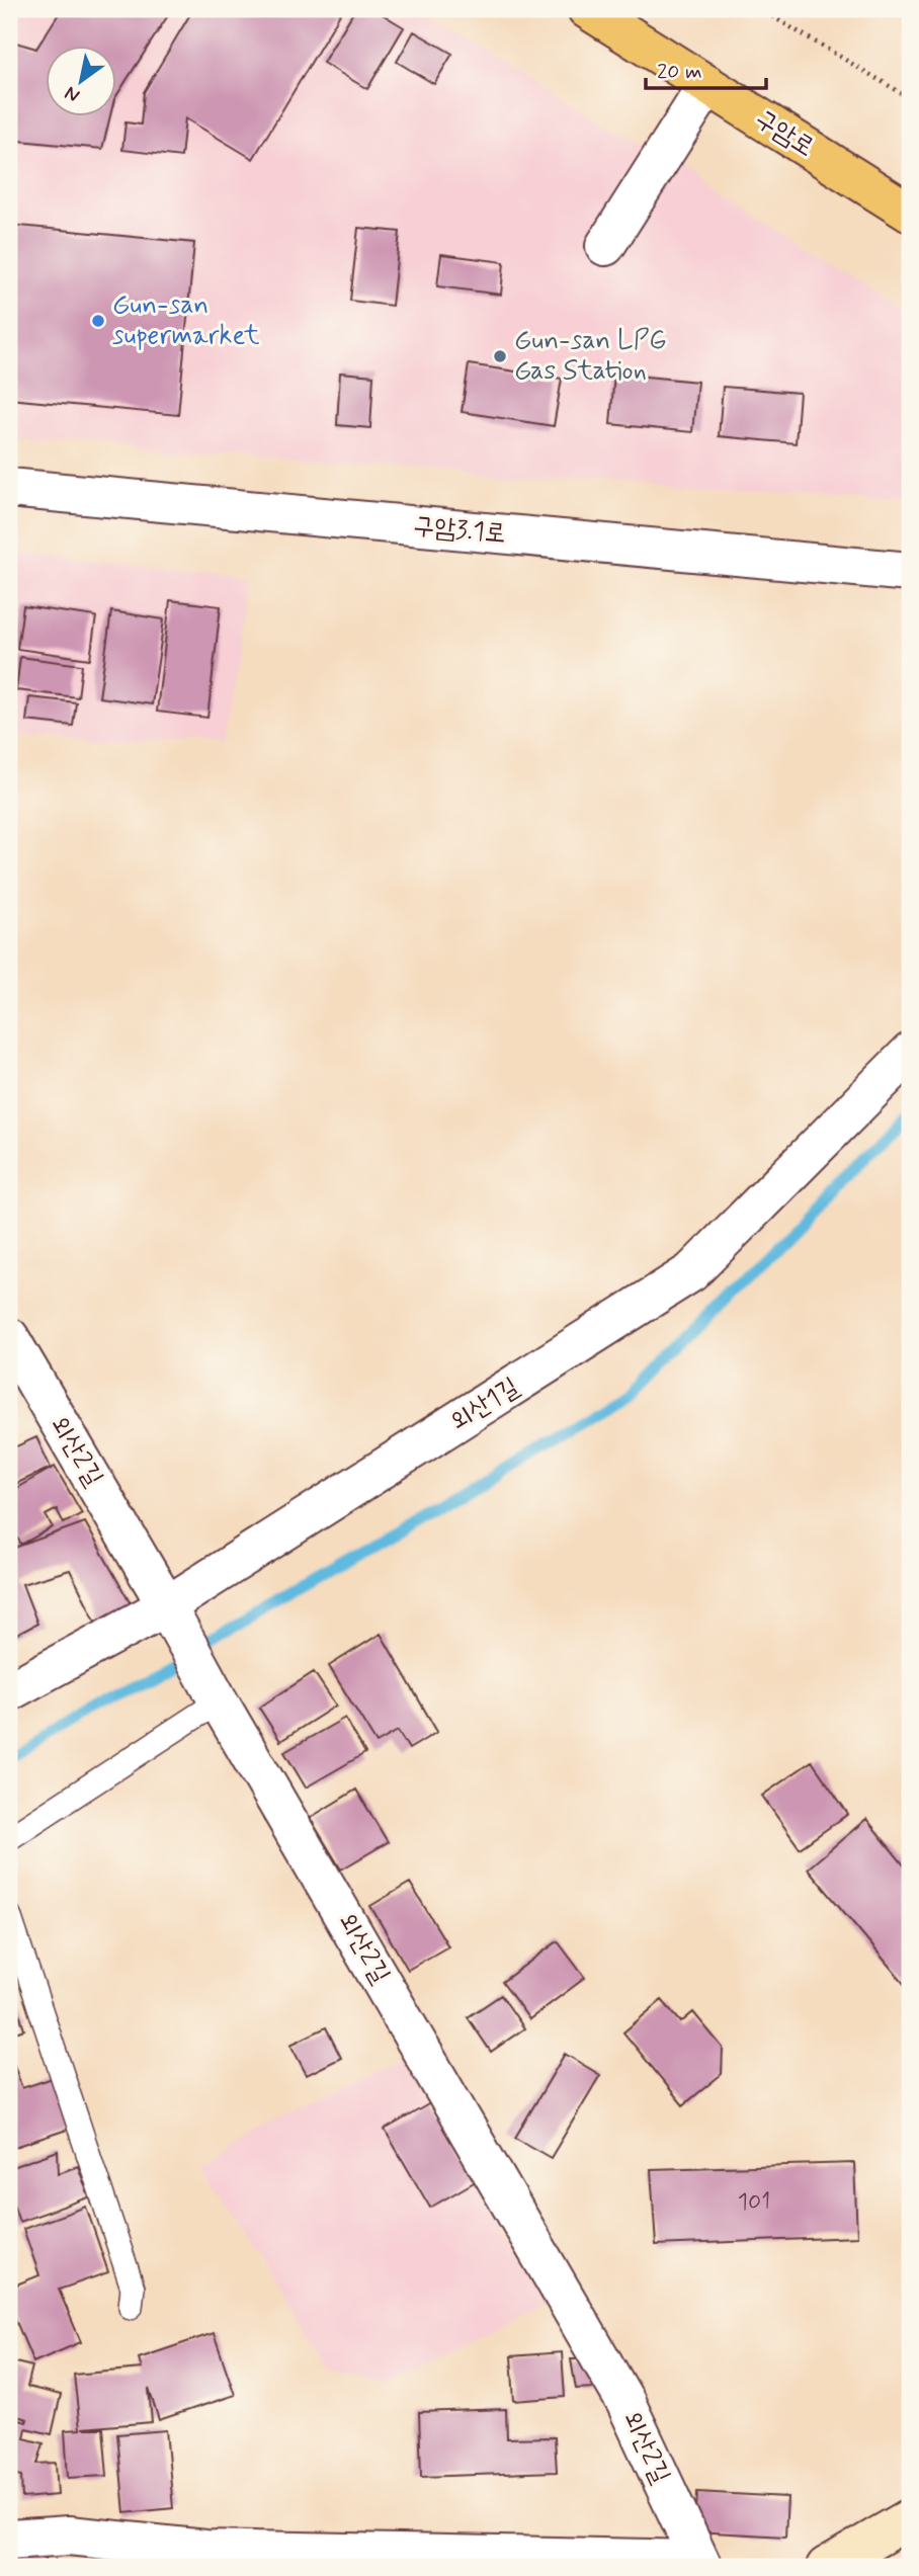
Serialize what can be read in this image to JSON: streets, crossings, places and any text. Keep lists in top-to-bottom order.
{
  "streets": {
    "main road": ["구암로"],
    "street": ["구암3.1로", "외산1길", "외산2길"]
  },
  "crossings": [
    ["외산1길", "외산2길"]
  ],
  "places": ["Gun-san supermarket", "Gun-san LPG Gas Station"],
  "house_numbers": ["101"],
  "scale_bar": "20 m",
  "north": "bottom left"
}
